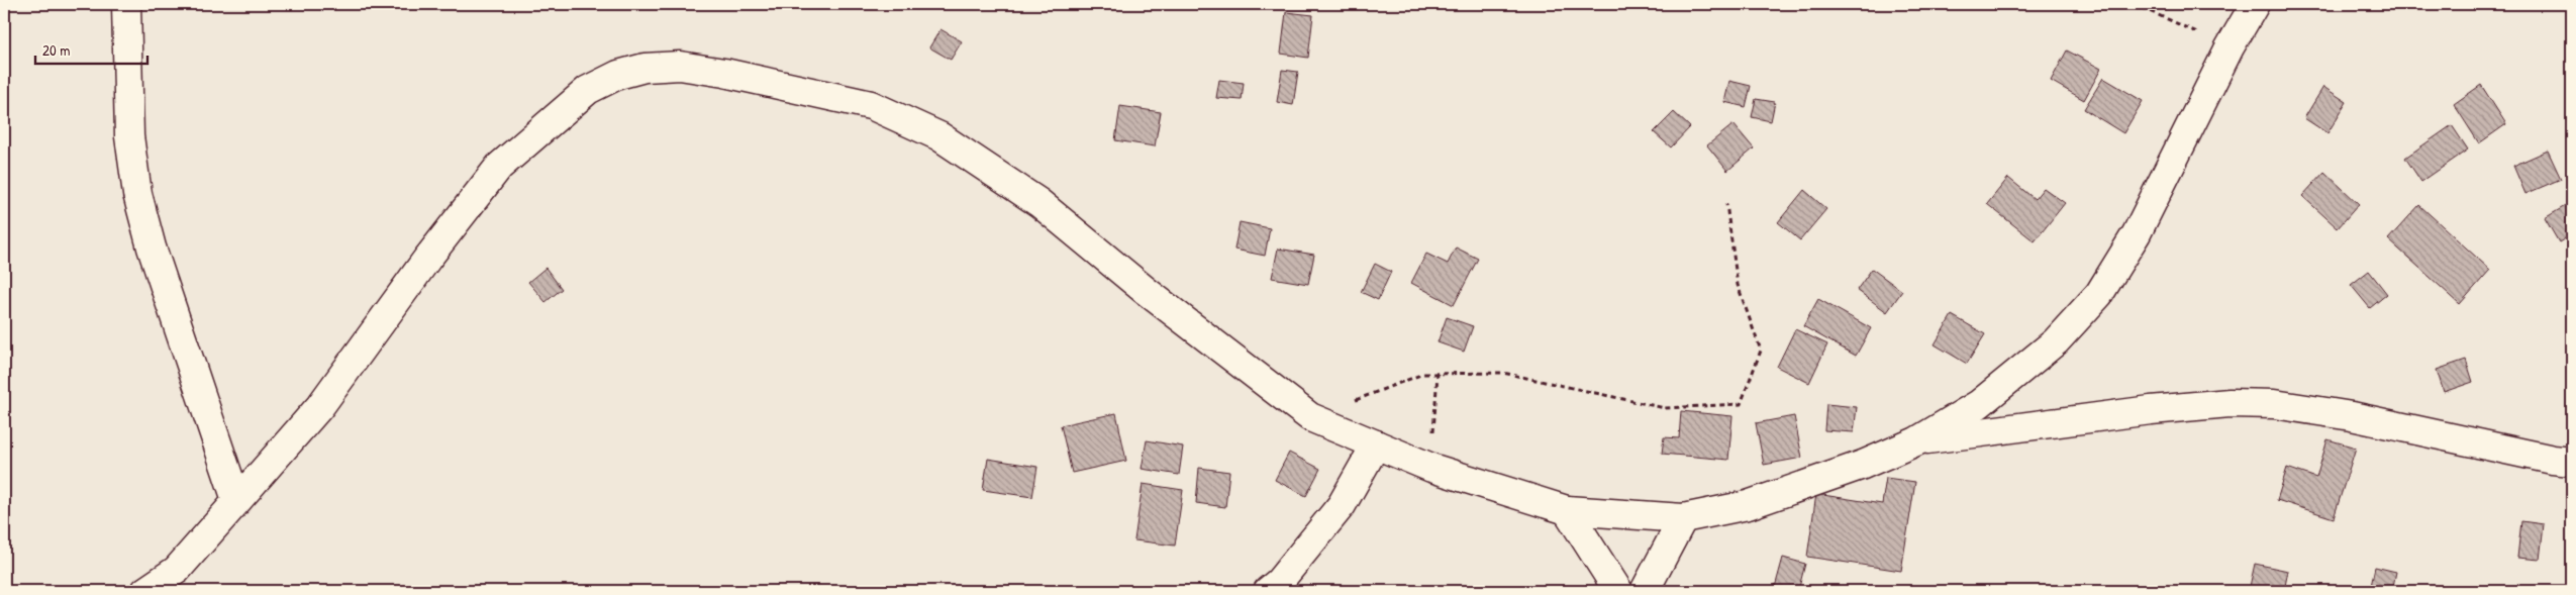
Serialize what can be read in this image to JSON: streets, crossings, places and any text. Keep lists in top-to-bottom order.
{
  "scale_bar": "20 m"
}
